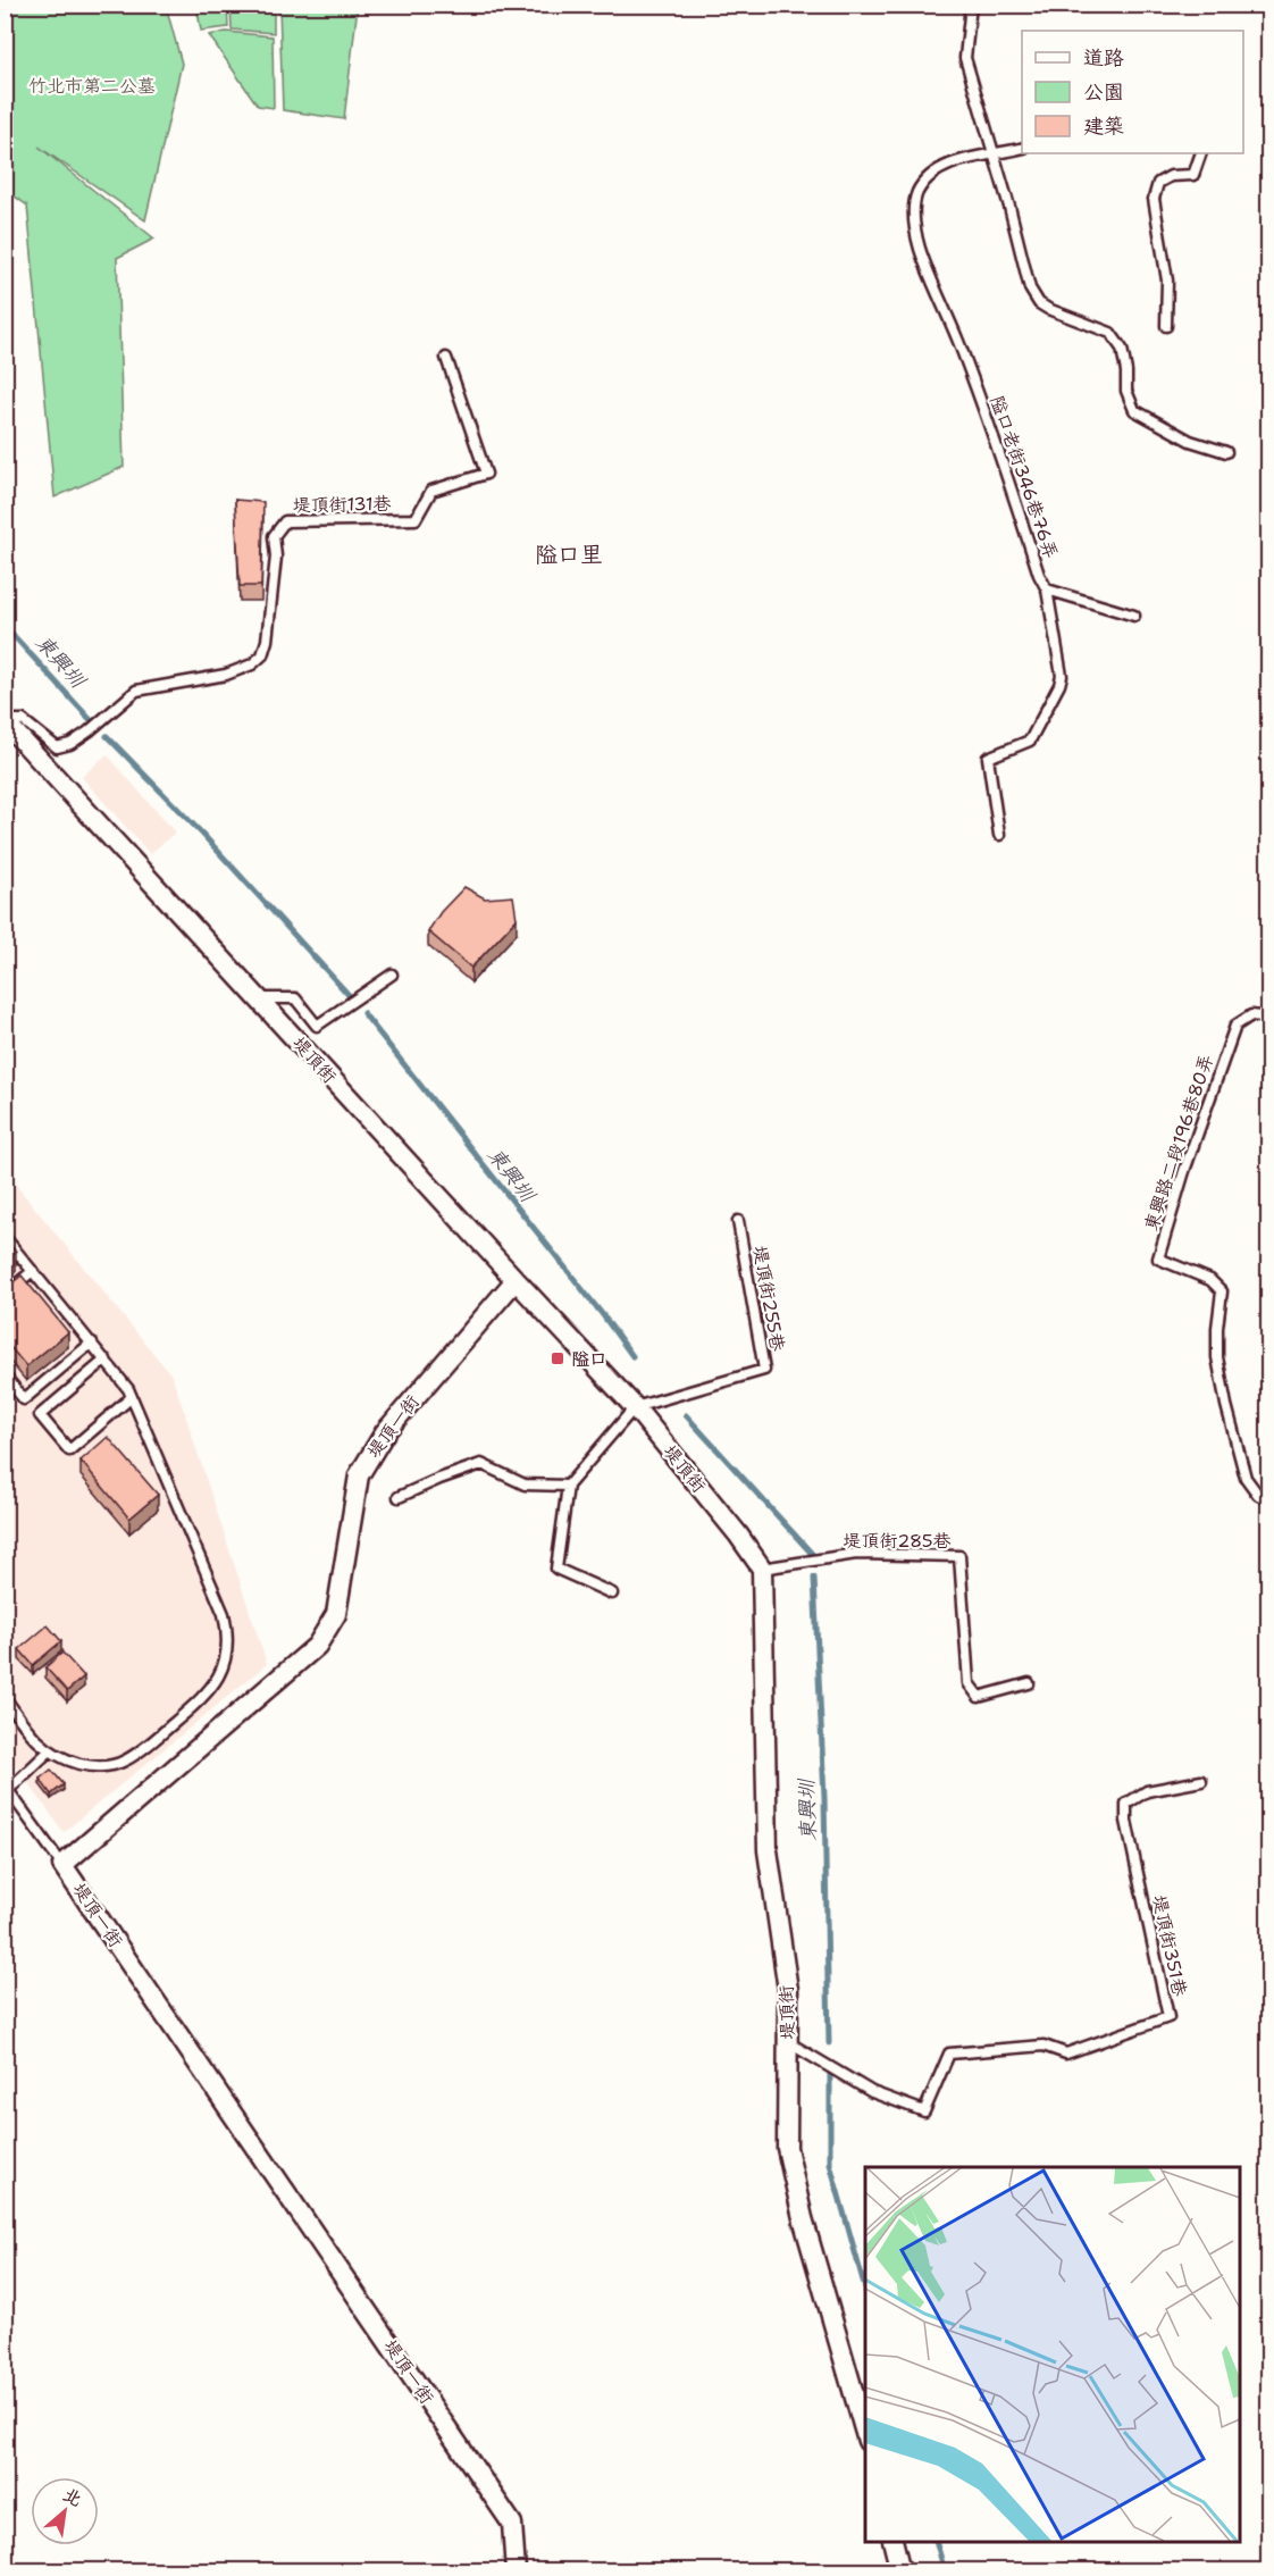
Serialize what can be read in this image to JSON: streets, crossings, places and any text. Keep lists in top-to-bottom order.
{
  "streets": {
    "street": ["堤頂街", "堤頂一街"],
    "lane": [
      "隘口老街346巷76弄",
      "堤頂街131巷",
      "東興路二段196巷80弄",
      "堤頂街255巷",
      "堤頂街285巷",
      "堤頂街351巷"
    ]
  },
  "crossings": [
    ["堤頂街131巷", "堤頂街"],
    ["堤頂街", "堤頂街255巷"],
    ["堤頂街", "堤頂一街"],
    ["堤頂街", "堤頂街285巷"],
    ["堤頂街", "堤頂街351巷"]
  ],
  "districts": ["隘口里"],
  "water": ["東興圳"],
  "parks": ["竹北市第二公墓"],
  "places": {
    "transit": ["隘口"]
  },
  "legend": ["道路", "公園", "建築"],
  "north": "top right"
}
